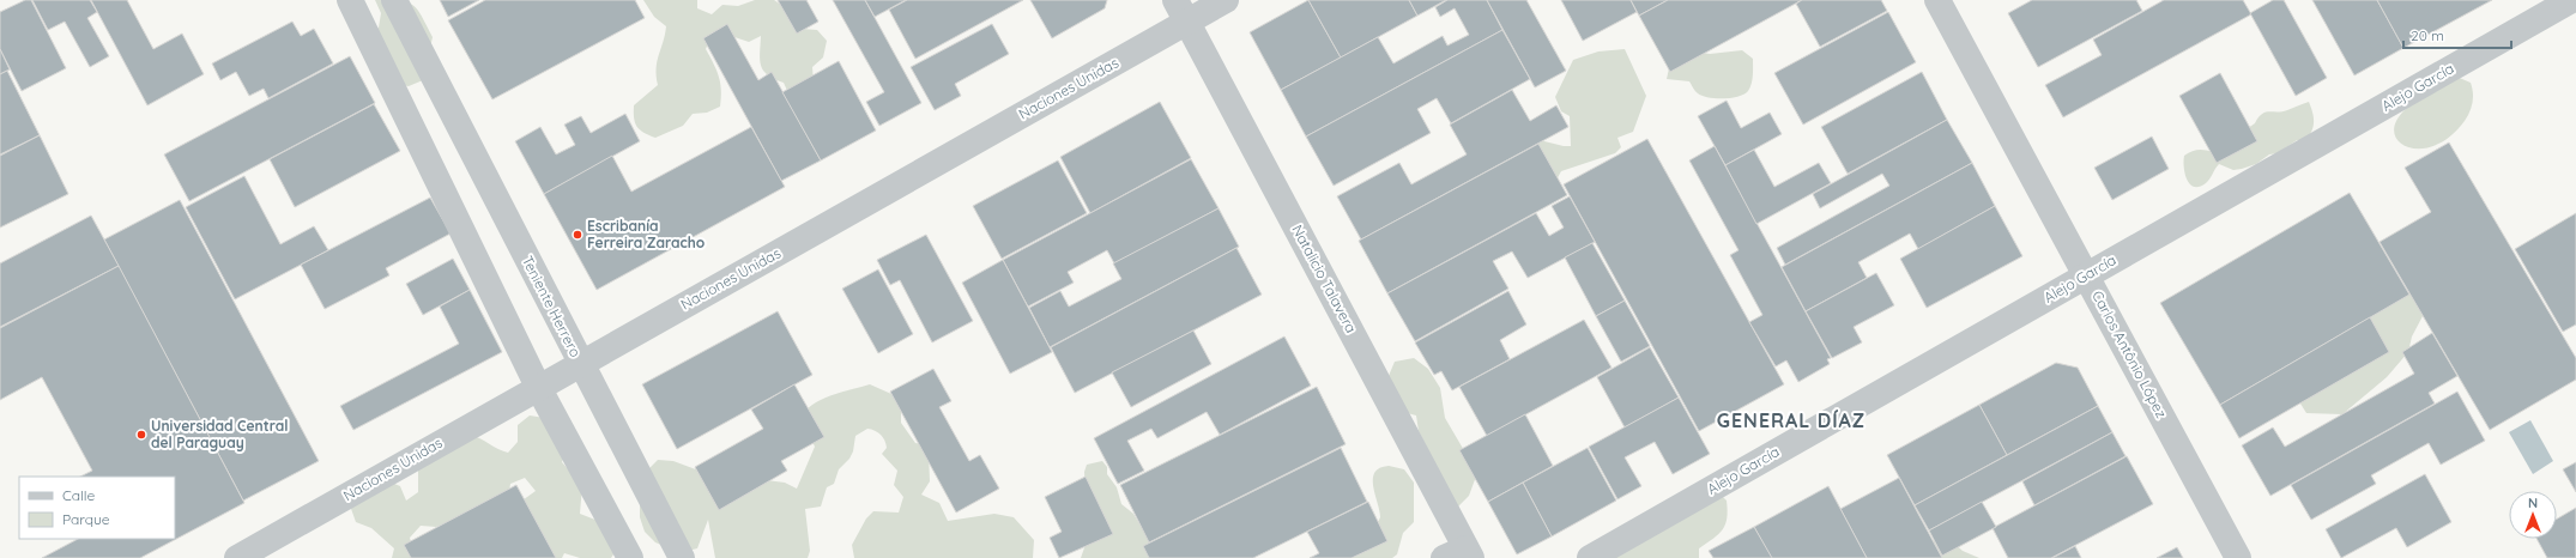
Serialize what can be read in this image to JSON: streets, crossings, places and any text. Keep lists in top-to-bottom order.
{
  "streets": {
    "street": [
      "Alejo García",
      "Naciones Unidas",
      "Natalicio Talavera",
      "Teniente Herrero",
      "Carlos Antônio López"
    ]
  },
  "crossings": [
    ["Alejo García", "Carlos Antônio López"],
    ["Naciones Unidas", "Natalicio Talavera"],
    ["Naciones Unidas", "Teniente Herrero"]
  ],
  "districts": ["GENERAL DÍAZ"],
  "places": ["Escribanía Ferreira Zaracho", "Universidad Central del Paraguay"],
  "legend": ["Calle", "Parque"],
  "scale_bar": "20 m",
  "north": "top"
}
